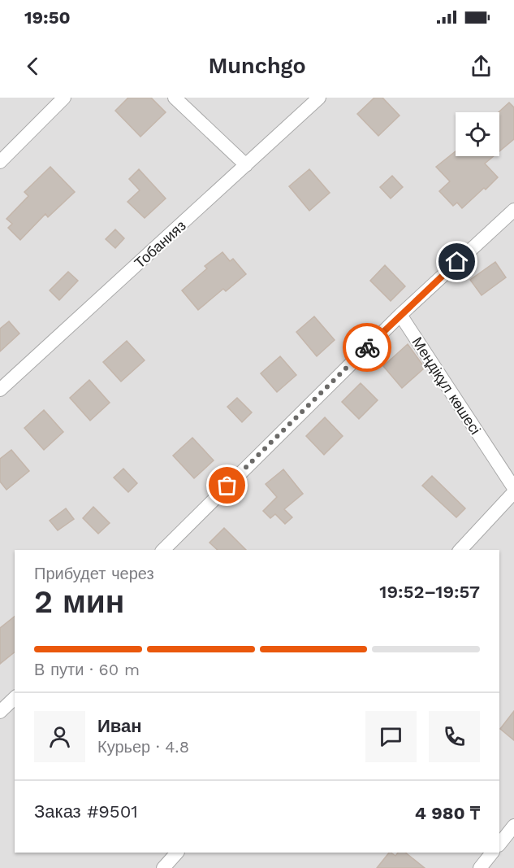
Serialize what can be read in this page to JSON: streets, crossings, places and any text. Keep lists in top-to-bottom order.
{
  "streets": {
    "street": ["Тобанияз", "Меңдіқұл көшесі"]
  },
  "page": {
    "status": "19:50",
    "header": "Munchgo",
    "heading": ["2 мин", "Прибудет через", "19:52–19:57"],
    "panel": [
      "Иван",
      "Курьер · 4.8",
      "Заказ #9501",
      "4 980 ₸"
    ],
    "bar": "В пути · 60 m"
  }
}
